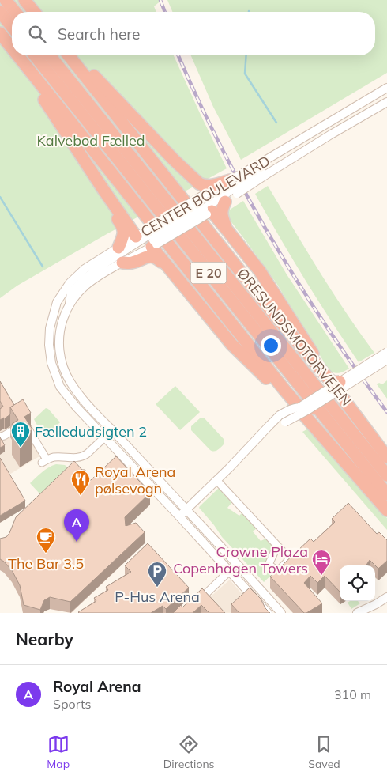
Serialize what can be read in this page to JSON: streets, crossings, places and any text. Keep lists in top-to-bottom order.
{
  "streets": {
    "highway": ["E 20", "ØRESUNDSMOTORVEJEN"],
    "street": ["CENTER BOULEVARD"]
  },
  "parks": ["Kalvebod Fælled"],
  "places": {
    "building": ["Fælledudsigten 2"],
    "restaurant": ["Royal Arena pølsevogn"],
    "cafe": ["The Bar 3.5"],
    "hotel": ["Crowne Plaza Copenhagen Towers"],
    "parking": ["P-Hus Arena"]
  },
  "page": {
    "search": "Search here",
    "pins": "A",
    "heading": "Nearby",
    "list": [
      {
        "mark": "A",
        "name": "Royal Arena",
        "note": "Sports",
        "value": "310 m"
      }
    ],
    "nav": ["Map", "Directions", "Saved"]
  }
}
